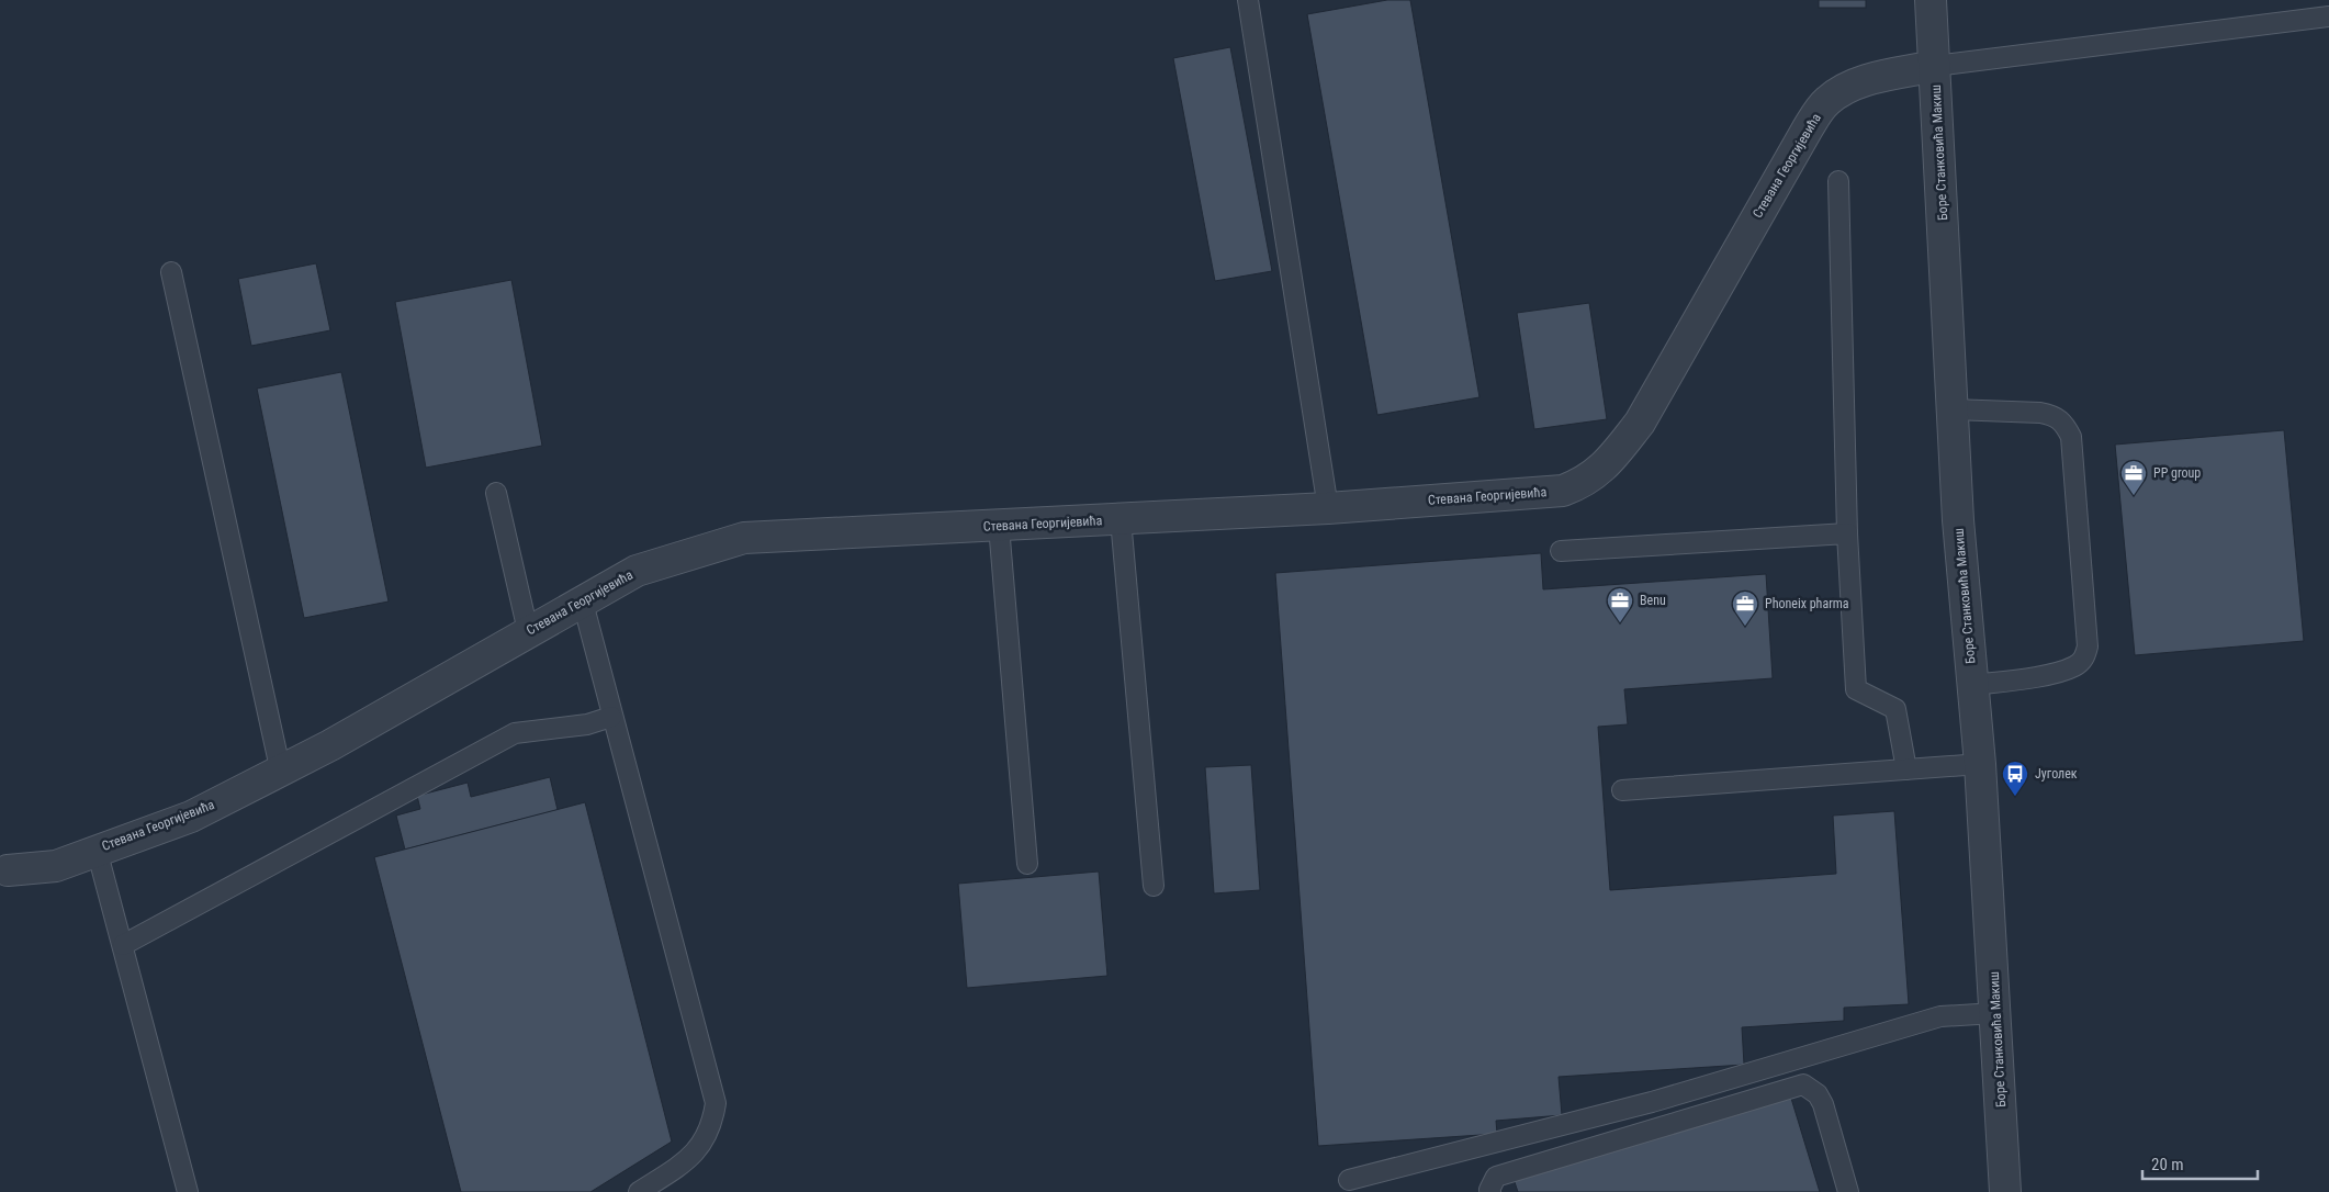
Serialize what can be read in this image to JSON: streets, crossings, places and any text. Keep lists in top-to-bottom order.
{
  "streets": {
    "street": ["Боре Станковића Макиш", "Стевана Георгијевића"]
  },
  "crossings": [
    ["Боре Станковића Макиш", "Стевана Георгијевића"]
  ],
  "places": {
    "office": ["PP group", "Benu", "Phoneix pharma"],
    "bus stop": ["Југолек"]
  },
  "scale_bar": "20 m"
}
